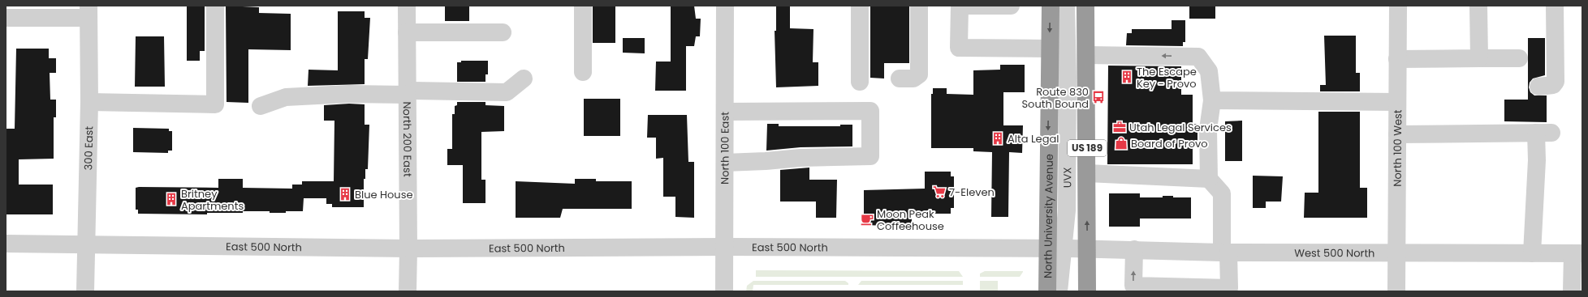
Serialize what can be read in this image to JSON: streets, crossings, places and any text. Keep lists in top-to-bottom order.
{
  "streets": {
    "highway": ["US 189", "North University Avenue"],
    "street": [
      "North 200 East",
      "300 East",
      "North 100 East",
      "North 100 West",
      "UVX",
      "East 500 North",
      "West 500 North"
    ]
  },
  "crossings": [
    ["North 200 East", "East 500 North"],
    ["US 189", "East 500 North"],
    ["US 189", "West 500 North"],
    ["300 East", "East 500 North"],
    ["North 100 East", "East 500 North"],
    ["North 100 West", "West 500 North"],
    ["UVX", "North University Avenue"],
    ["UVX", "East 500 North"],
    ["North University Avenue", "East 500 North"],
    ["East 500 North", "West 500 North"]
  ],
  "places": {
    "building": [
      "The Escape Key - Provo",
      "Alta Legal",
      "Blue House",
      "Britney Apartments"
    ],
    "bus stop": ["Route 830 South Bound"],
    "office": ["Utah Legal Services"],
    "shop": ["Board of Provo"],
    "supermarket": ["7-Eleven"],
    "cafe": ["Moon Peak Coffeehouse"]
  }
}
